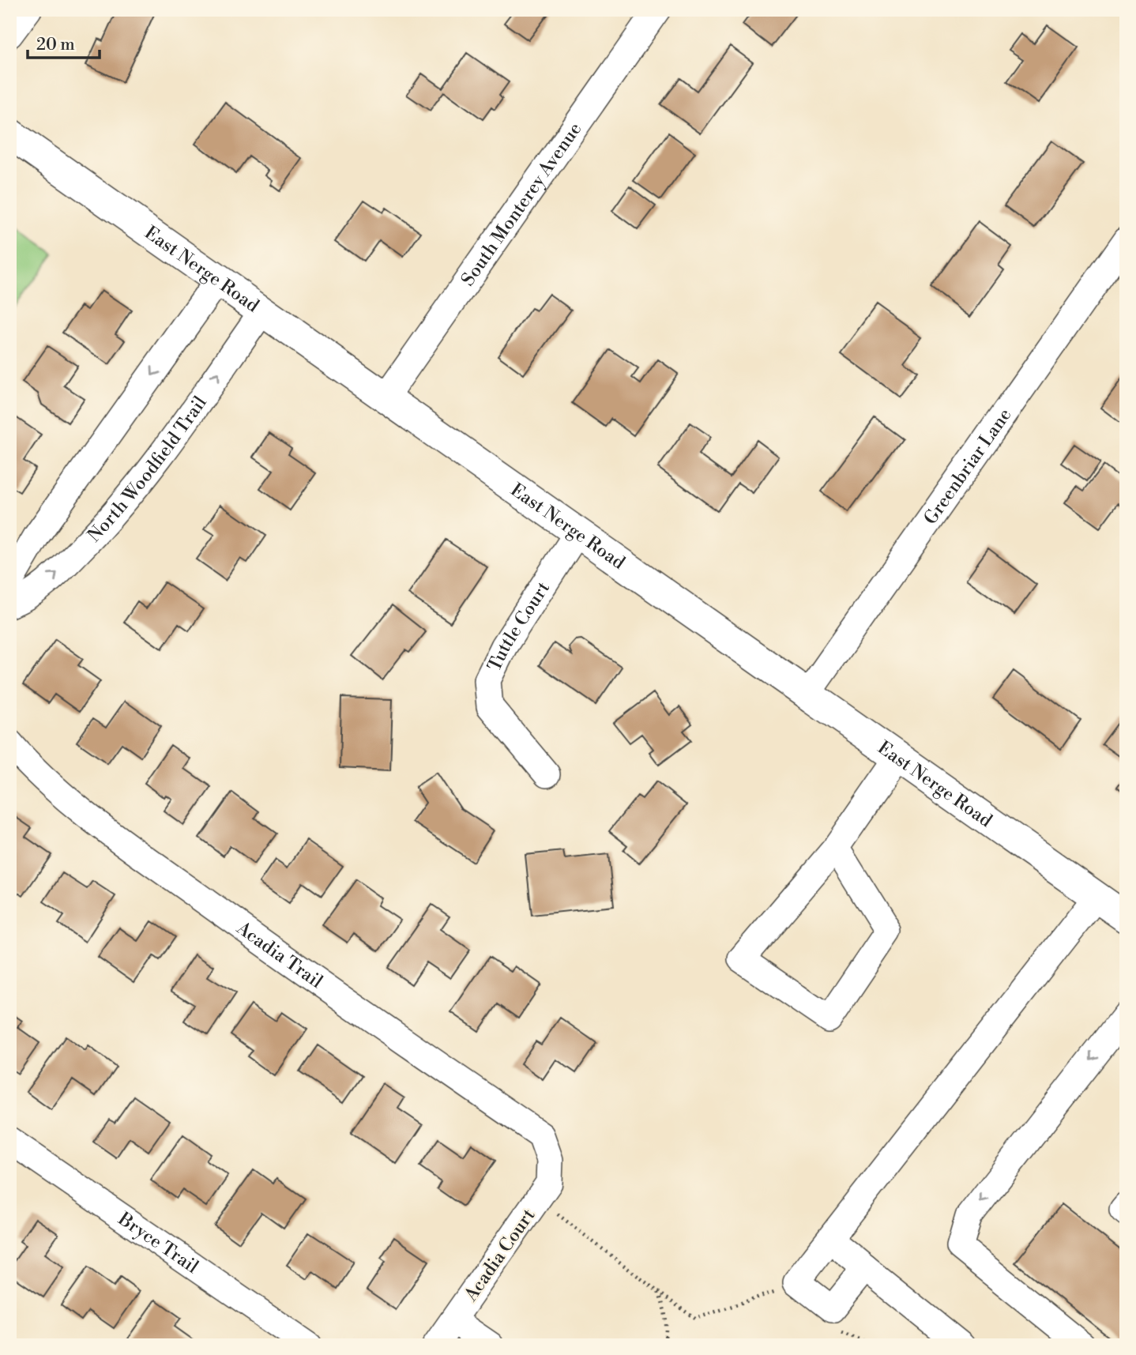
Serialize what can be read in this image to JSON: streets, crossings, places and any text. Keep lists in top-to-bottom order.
{
  "streets": {
    "main road": ["East Nerge Road"],
    "street": [
      "South Monterey Avenue",
      "Greenbriar Lane",
      "North Woodfield Trail",
      "Tuttle Court",
      "Acadia Trail",
      "Bryce Trail",
      "Acadia Court"
    ]
  },
  "crossings": [
    ["South Monterey Avenue", "East Nerge Road"],
    ["East Nerge Road", "Greenbriar Lane"],
    ["East Nerge Road", "North Woodfield Trail"],
    ["East Nerge Road", "Tuttle Court"],
    ["Acadia Trail", "Acadia Court"]
  ],
  "scale_bar": "20 m"
}
